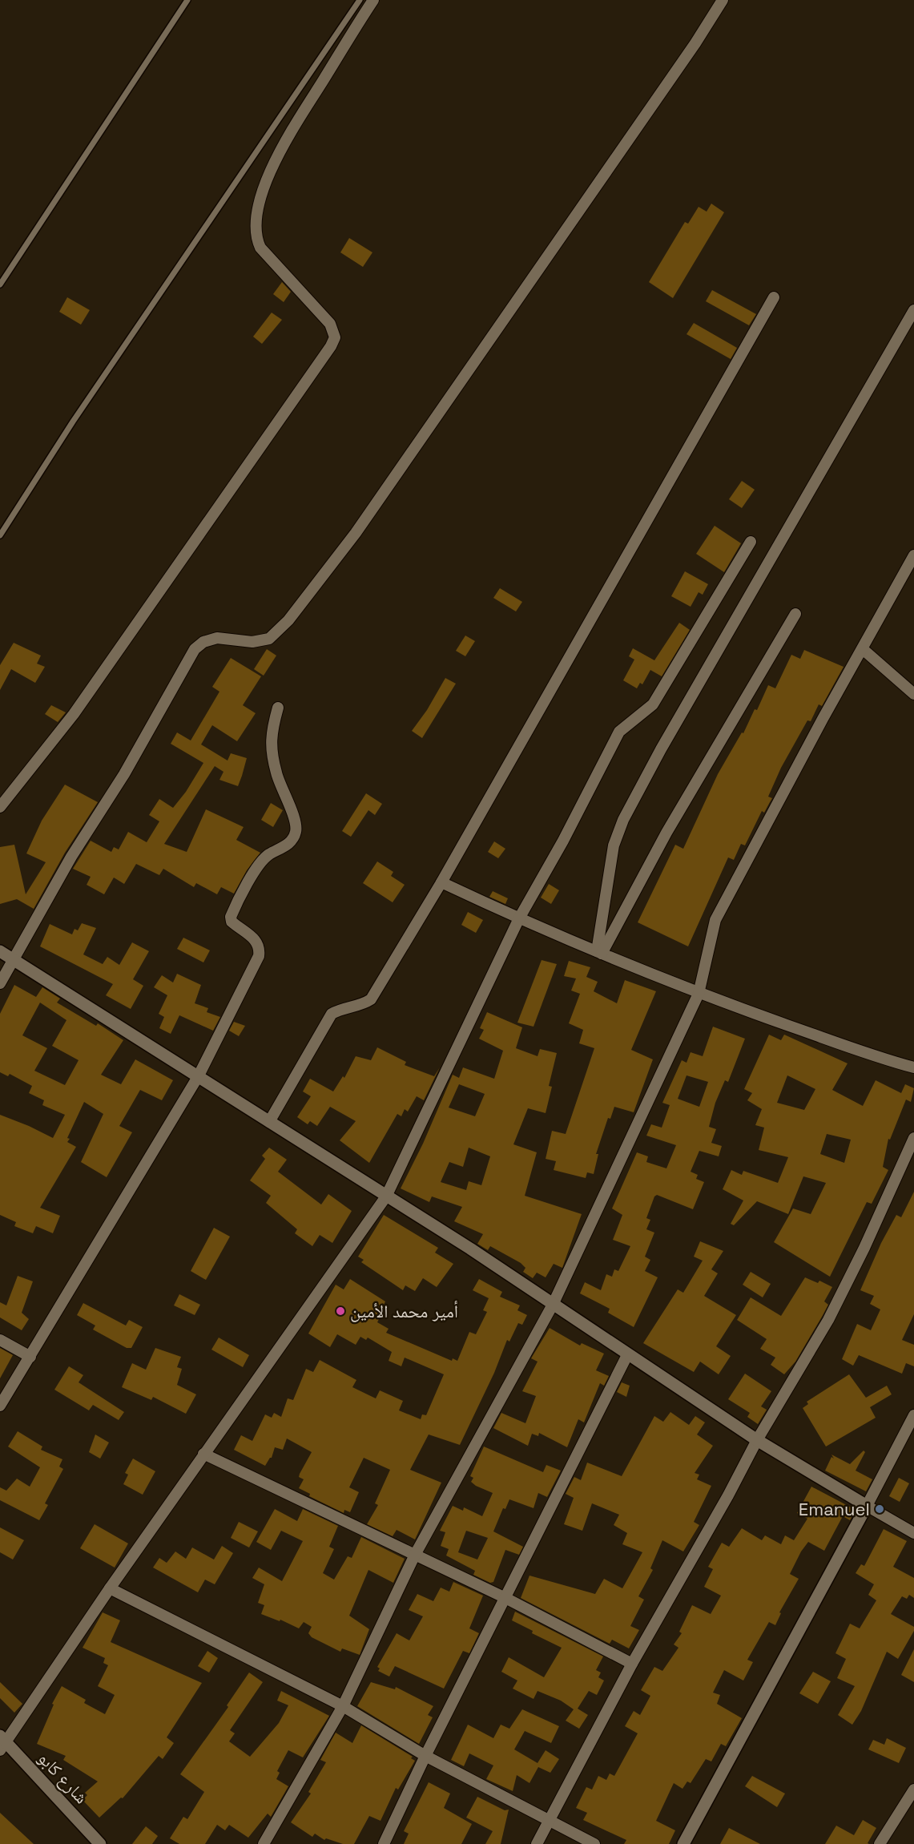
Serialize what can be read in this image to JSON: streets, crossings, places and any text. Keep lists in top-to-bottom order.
{
  "streets": {
    "street": ["شارع كابو"]
  },
  "places": ["أمير محمد الأمين", "Emanuel"]
}
